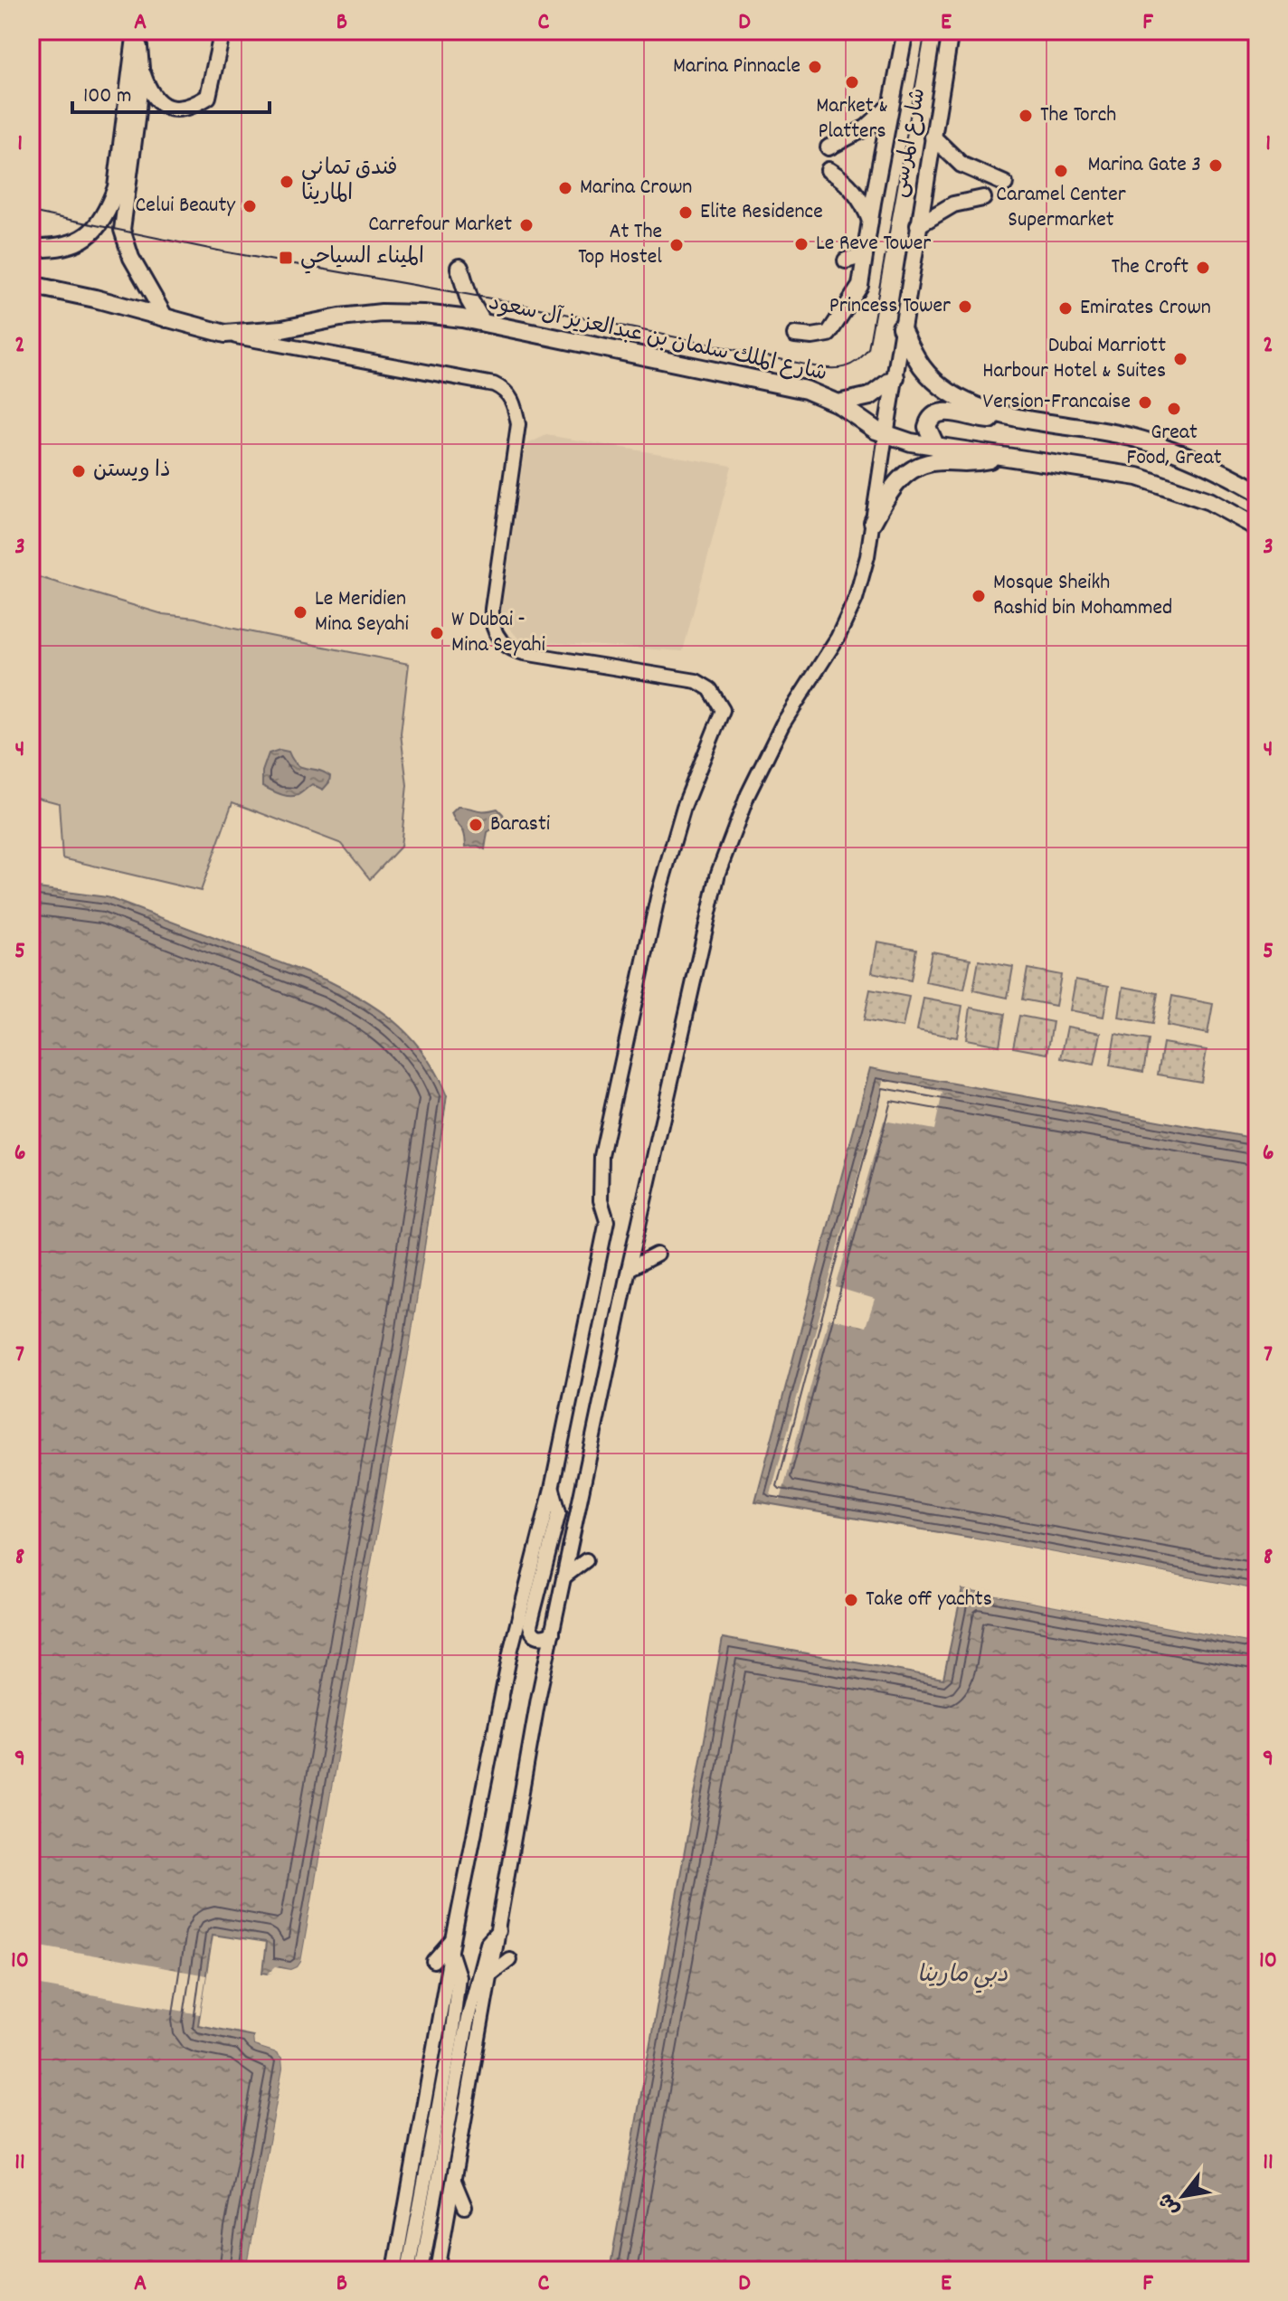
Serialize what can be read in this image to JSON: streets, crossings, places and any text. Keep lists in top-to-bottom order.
{
  "streets": {
    "main road": ["شارع المرسى", "شارع الملك سلمان بن عبدالعزيز آل سعود"]
  },
  "crossings": [
    ["شارع المرسى", "شارع الملك سلمان بن عبدالعزيز آل سعود"]
  ],
  "water": ["دبي مارينا"],
  "places": {
    "other": [
      "Marina Pinnacle",
      "Market & Platters",
      "The Torch",
      "Marina Gate 3",
      "Caramel Center Supermarket",
      "فندق تماني المارينا",
      "Marina Crown",
      "Celui Beauty",
      "Elite Residence",
      "Carrefour Market",
      "Le Reve Tower",
      "At The Top Hostel",
      "The Croft",
      "Princess Tower",
      "Emirates Crown",
      "Dubai Marriott Harbour Hotel & Suites",
      "Version-Francaise",
      "Great Food, Great",
      "ذا ويستن",
      "Mosque Sheikh Rashid bin Mohammed",
      "Le Meridien Mina Seyahi",
      "W Dubai - Mina Seyahi",
      "Barasti",
      "Take off yachts"
    ],
    "transit": ["الميناء السياحي"]
  },
  "scale_bar": "100 m",
  "north": "bottom left",
  "grid": {
    "columns": [
      "A",
      "B",
      "C",
      "D",
      "E",
      "F"
    ],
    "rows": [
      "1",
      "2",
      "3",
      "4",
      "5",
      "6",
      "7",
      "8",
      "9",
      "10",
      "11"
    ]
  }
}
